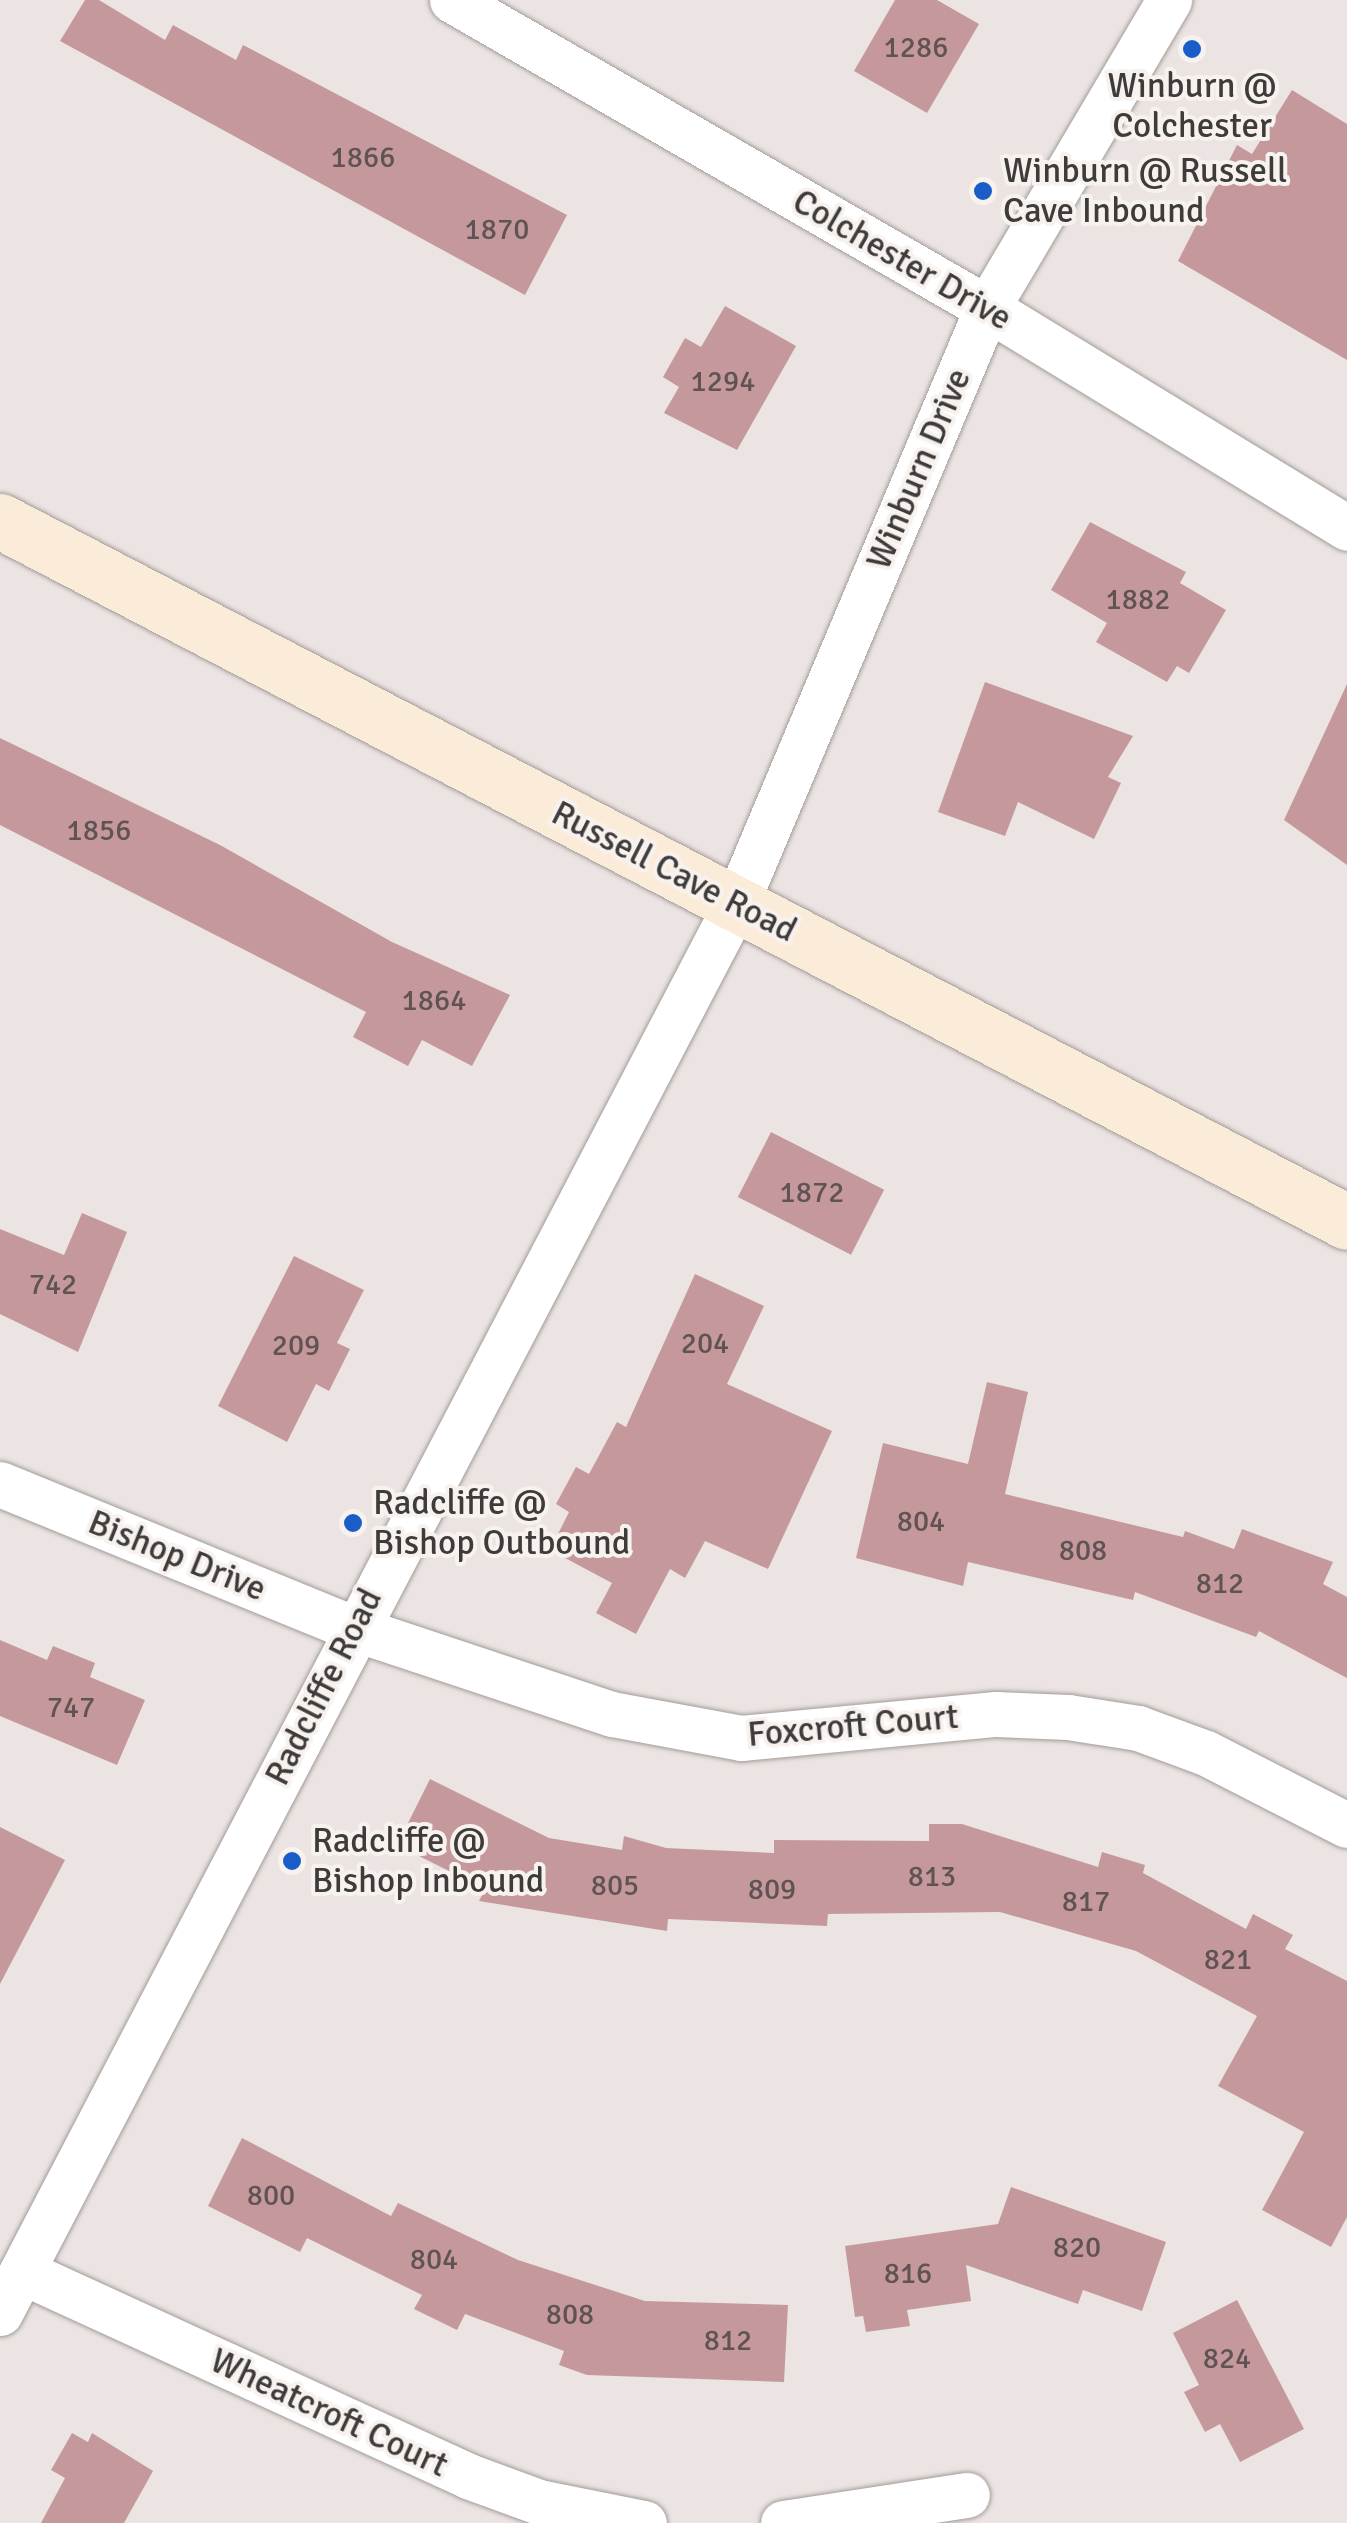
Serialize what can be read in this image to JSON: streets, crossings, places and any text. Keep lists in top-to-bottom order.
{
  "streets": {
    "main road": ["Russell Cave Road"],
    "street": [
      "Colchester Drive",
      "Winburn Drive",
      "Bishop Drive",
      "Radcliffe Road",
      "Foxcroft Court",
      "Wheatcroft Court"
    ]
  },
  "crossings": [
    ["Colchester Drive", "Winburn Drive"],
    ["Winburn Drive", "Russell Cave Road"],
    ["Winburn Drive", "Radcliffe Road"],
    ["Russell Cave Road", "Radcliffe Road"],
    ["Bishop Drive", "Radcliffe Road"],
    ["Bishop Drive", "Foxcroft Court"],
    ["Radcliffe Road", "Foxcroft Court"],
    ["Radcliffe Road", "Wheatcroft Court"]
  ],
  "places": [
    "Winburn @ Colchester",
    "Winburn @ Russell Cave Inbound",
    "Radcliffe @ Bishop Outbound",
    "Radcliffe @ Bishop Inbound"
  ],
  "house_numbers": [
    "1286",
    "1866",
    "1870",
    "1294",
    "1882",
    "1856",
    "1864",
    "1872",
    "742",
    "204",
    "209",
    "804",
    "808",
    "812",
    "747",
    "813",
    "805",
    "809",
    "817",
    "821",
    "800",
    "820",
    "804",
    "816",
    "808",
    "812",
    "824"
  ]
}
